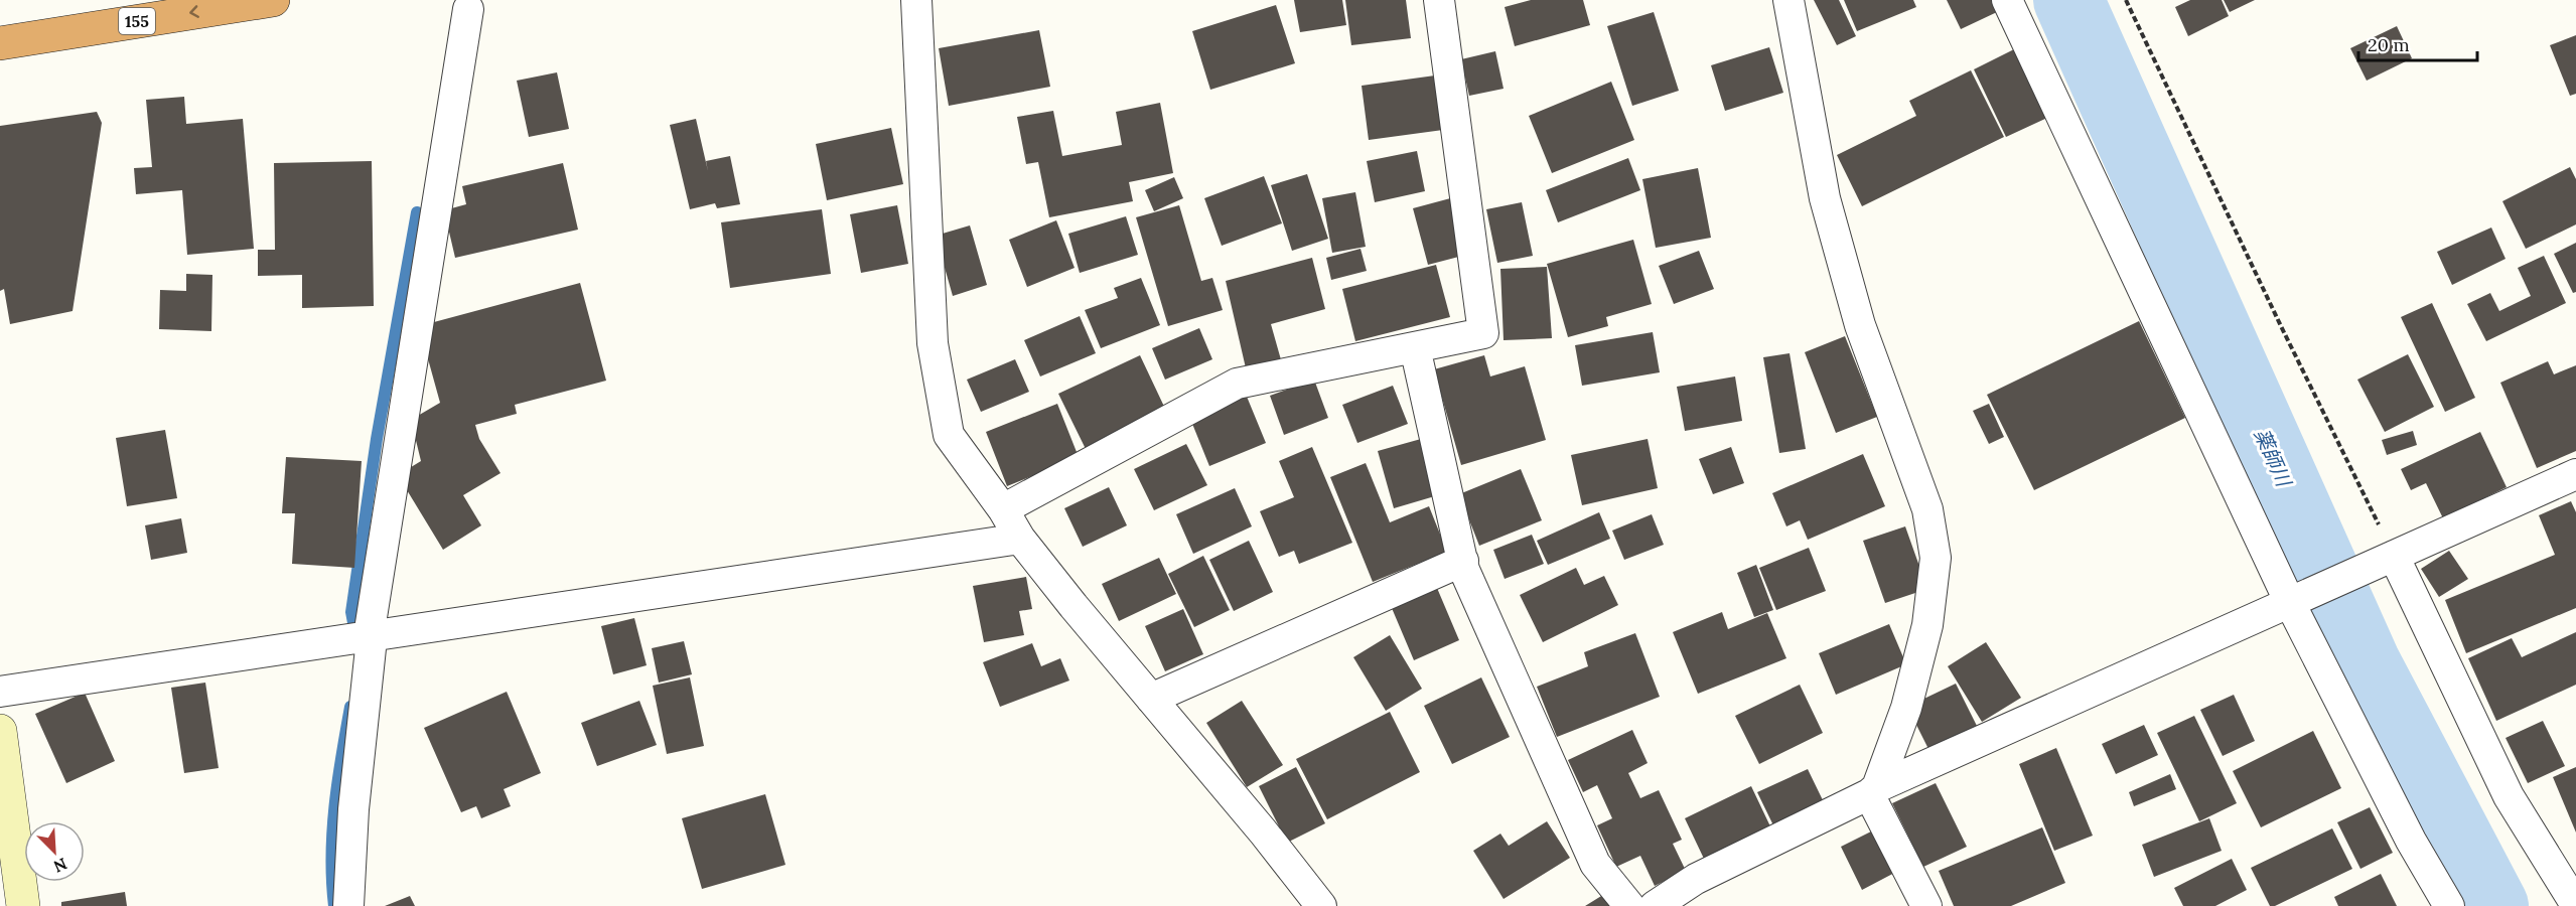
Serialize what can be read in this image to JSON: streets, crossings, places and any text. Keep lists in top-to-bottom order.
{
  "streets": {
    "highway": ["155"]
  },
  "water": ["薬師川"],
  "scale_bar": "20 m",
  "north": "bottom right"
}
